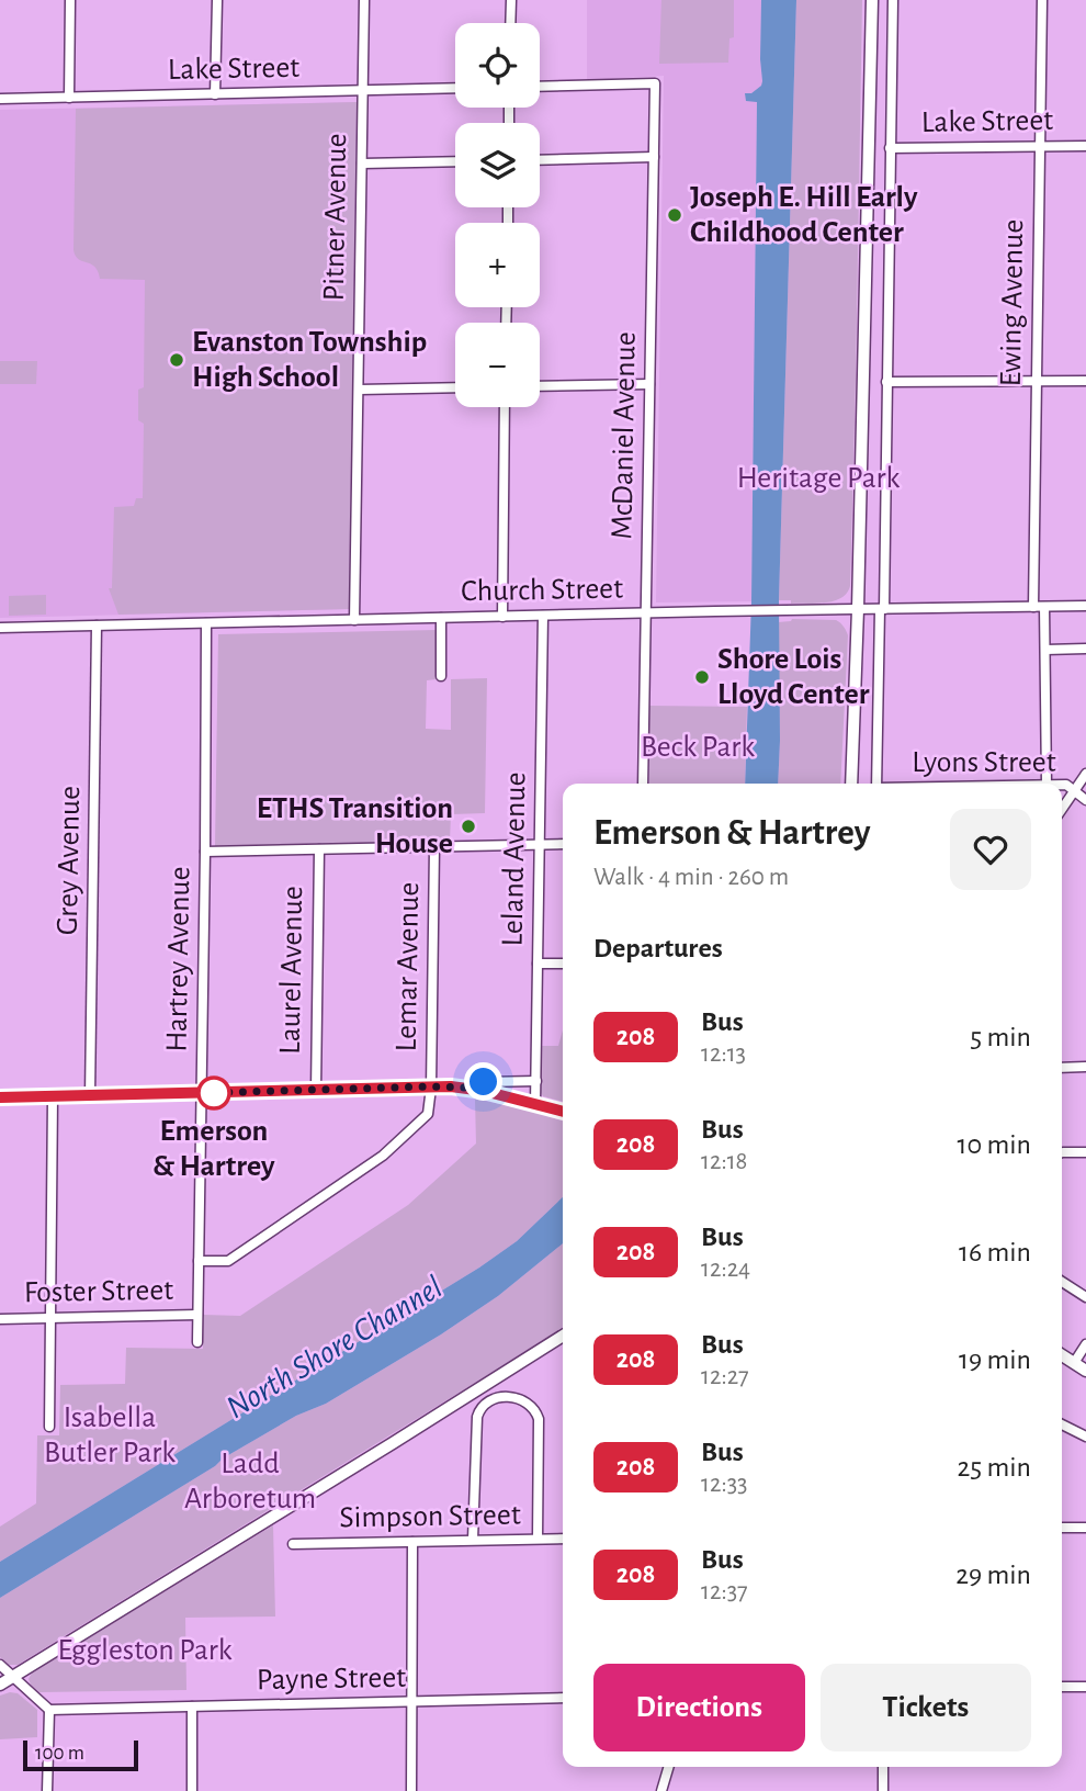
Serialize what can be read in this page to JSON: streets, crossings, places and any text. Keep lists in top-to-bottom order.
{
  "streets": {
    "street": [
      "Lake Street",
      "Pitner Avenue",
      "Ewing Avenue",
      "McDaniel Avenue",
      "Church Street",
      "Lyons Street",
      "Leland Avenue",
      "Grey Avenue",
      "Hartrey Avenue",
      "Lemar Avenue",
      "Laurel Avenue",
      "Foster Street",
      "Simpson Street",
      "Payne Street"
    ]
  },
  "crossings": [
    ["Lake Street", "Pitner Avenue"],
    ["Lake Street", "Ewing Avenue"],
    ["Pitner Avenue", "Church Street"],
    ["Ewing Avenue", "Church Street"],
    ["McDaniel Avenue", "Church Street"],
    ["Church Street", "Leland Avenue"],
    ["Church Street", "Grey Avenue"],
    ["Church Street", "Hartrey Avenue"],
    ["Hartrey Avenue", "Foster Street"],
    ["Lemar Avenue", "Foster Street"]
  ],
  "water": ["North Shore Channel"],
  "parks": [
    "Heritage Park",
    "Beck Park",
    "Isabella Butler Park",
    "Ladd Arboretum",
    "Eggleston Park"
  ],
  "places": [
    "Joseph E. Hill Early Childhood Center",
    "Evanston Township High School",
    "Shore Lois Lloyd Center",
    "ETHS Transition House",
    "Emerson & Hartrey"
  ],
  "lines": ["bus line 208"],
  "scale_bar": "100 m",
  "page": {
    "map_buttons": ["+", "−"],
    "heading": [
      ["Emerson & Hartrey", "Walk · 4 min · 260 m"],
      "Departures"
    ],
    "list": [
      {
        "mark": "208",
        "name": "Bus",
        "note": "12:13",
        "value": "5 min"
      },
      {
        "mark": "208",
        "name": "Bus",
        "note": "12:18",
        "value": "10 min"
      },
      {
        "mark": "208",
        "name": "Bus",
        "note": "12:24",
        "value": "16 min"
      },
      {
        "mark": "208",
        "name": "Bus",
        "note": "12:27",
        "value": "19 min"
      },
      {
        "mark": "208",
        "name": "Bus",
        "note": "12:33",
        "value": "25 min"
      },
      {
        "mark": "208",
        "name": "Bus",
        "note": "12:37",
        "value": "29 min"
      }
    ],
    "buttons": ["Directions", "Tickets"],
    "scale": "100 m"
  }
}
